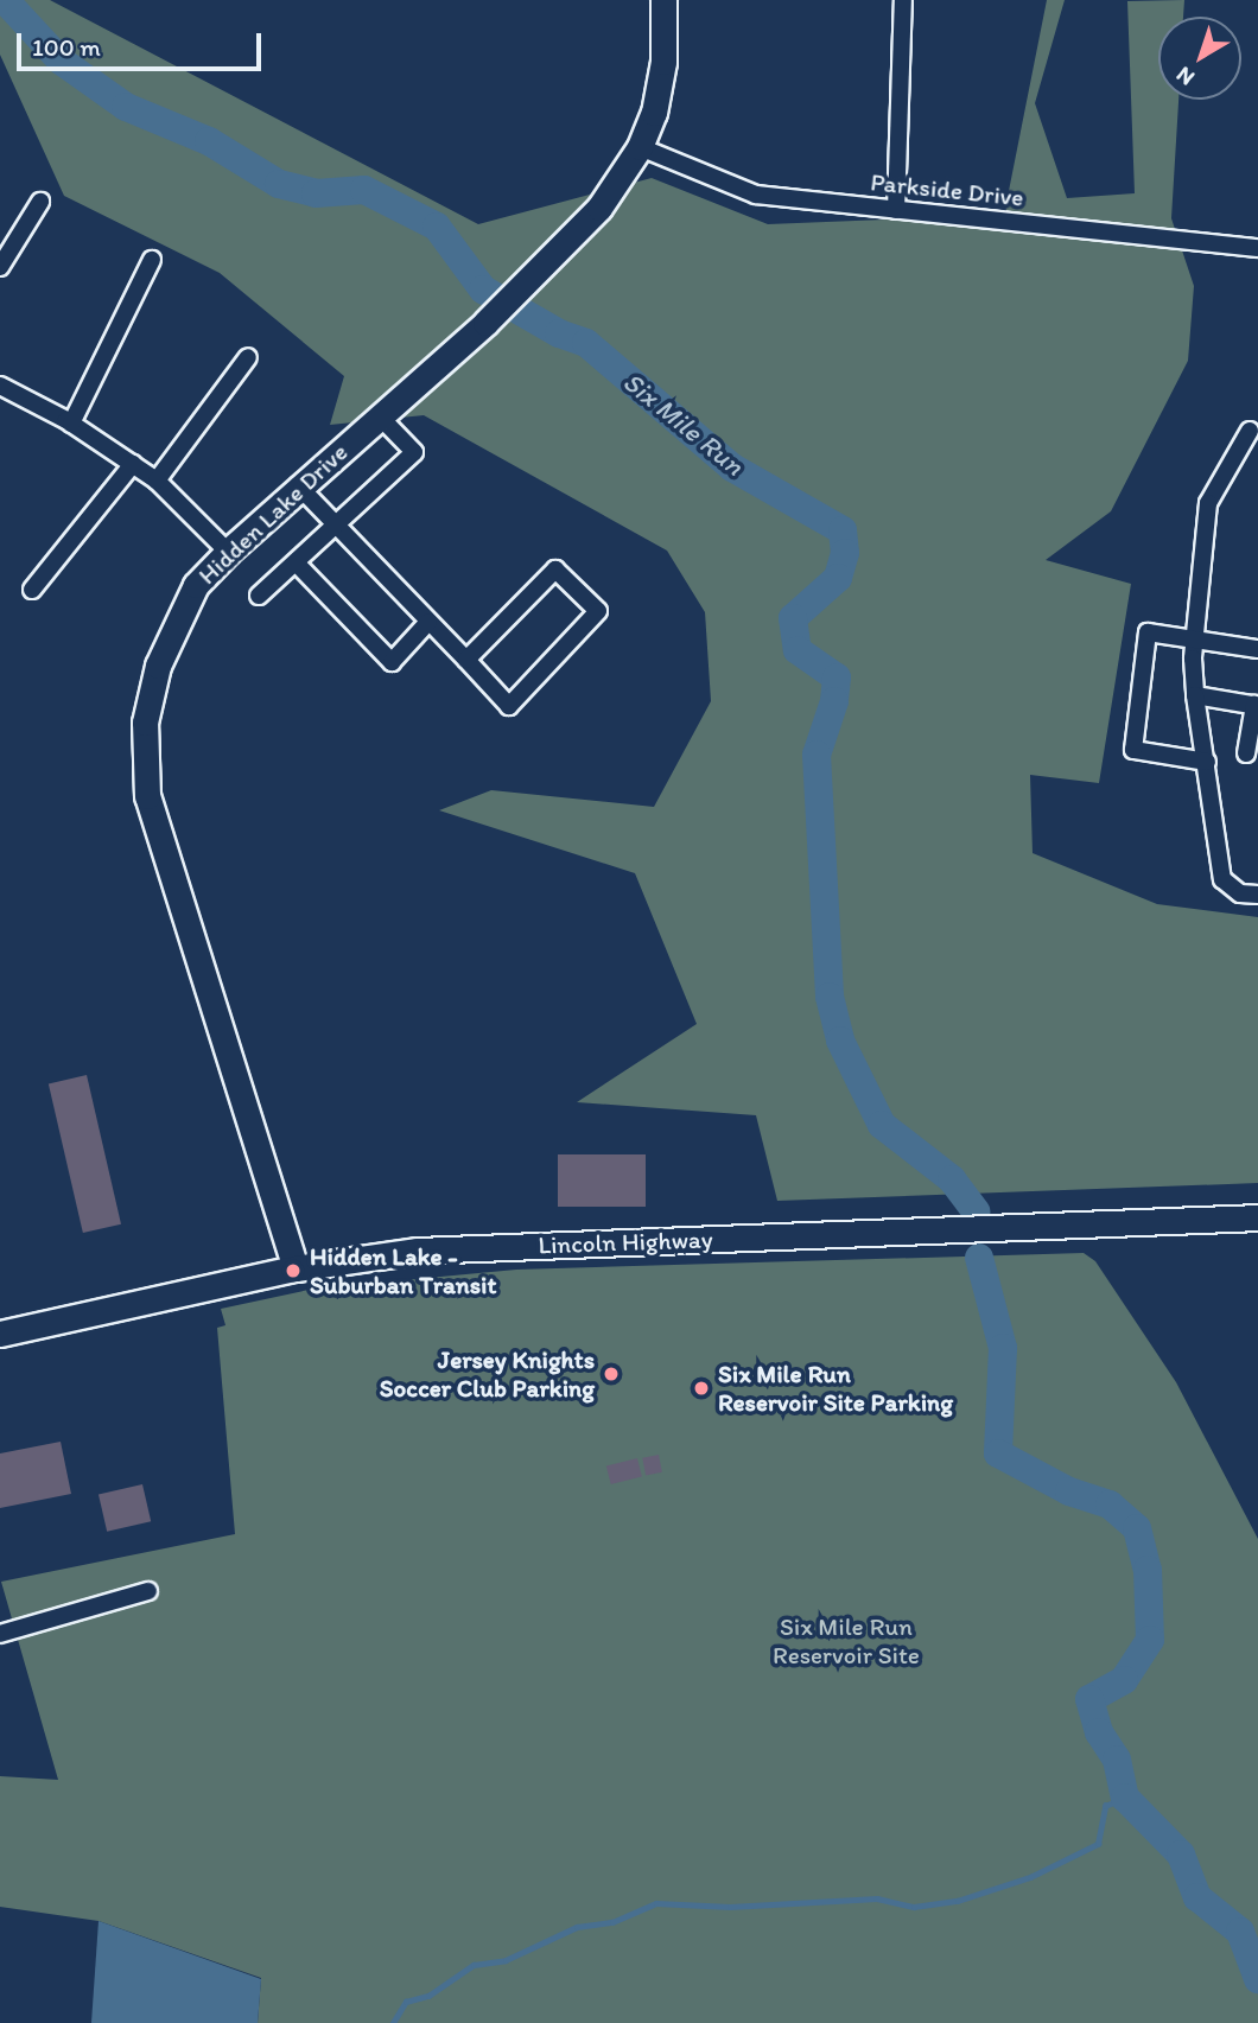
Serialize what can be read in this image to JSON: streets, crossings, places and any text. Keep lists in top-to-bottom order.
{
  "streets": {
    "street": ["Parkside Drive", "Hidden Lake Drive", "Lincoln Highway"]
  },
  "crossings": [
    ["Parkside Drive", "Hidden Lake Drive"],
    ["Hidden Lake Drive", "Lincoln Highway"]
  ],
  "water": ["Six Mile Run"],
  "parks": ["Six Mile Run Reservoir Site"],
  "places": ["Hidden Lake - Suburban Transit", "Jersey Knights Soccer Club Parking", "Six Mile Run Reservoir Site Parking"],
  "scale_bar": "100 m",
  "north": "bottom left"
}
